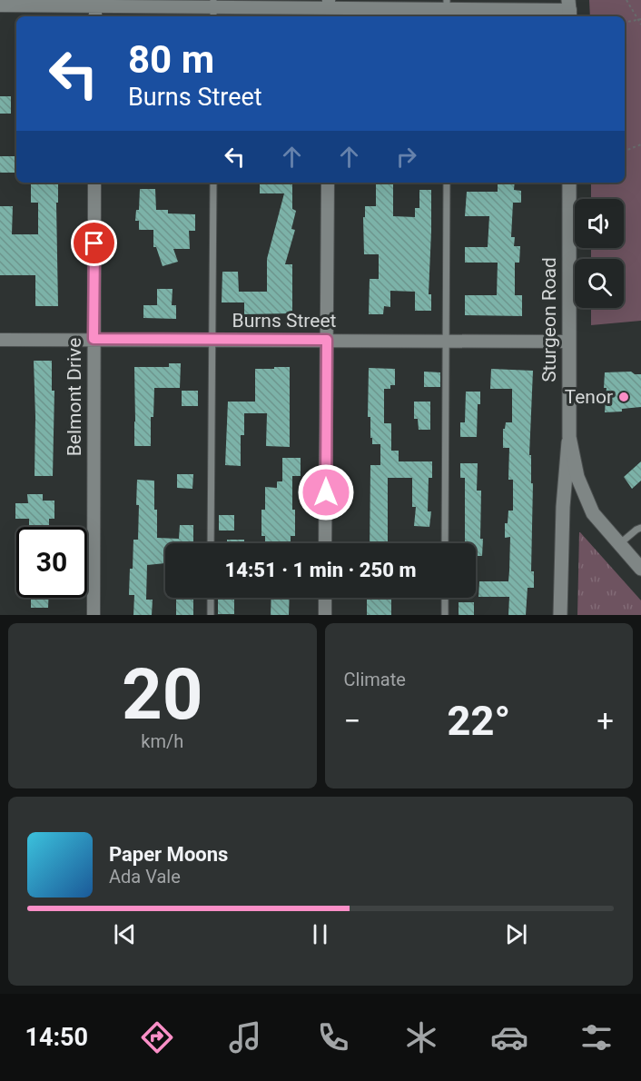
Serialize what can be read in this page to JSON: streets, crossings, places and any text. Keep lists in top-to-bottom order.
{
  "streets": {
    "main road": ["Sturgeon Road"],
    "street": ["Burns Street", "Belmont Drive"]
  },
  "crossings": [
    ["Sturgeon Road", "Burns Street"],
    ["Burns Street", "Belmont Drive"]
  ],
  "places": ["Tenor"],
  "page": {
    "turn": ["80 m", "Burns Street"],
    "limit": "30",
    "trip": "14:51 · 1 min · 250 m",
    "tile": [
      ["20", "km/h"],
      "Climate"
    ],
    "heat": ["−", "22°", "+"],
    "song": ["Paper Moons", "Ada Vale"],
    "tabs": "14:50"
  }
}
